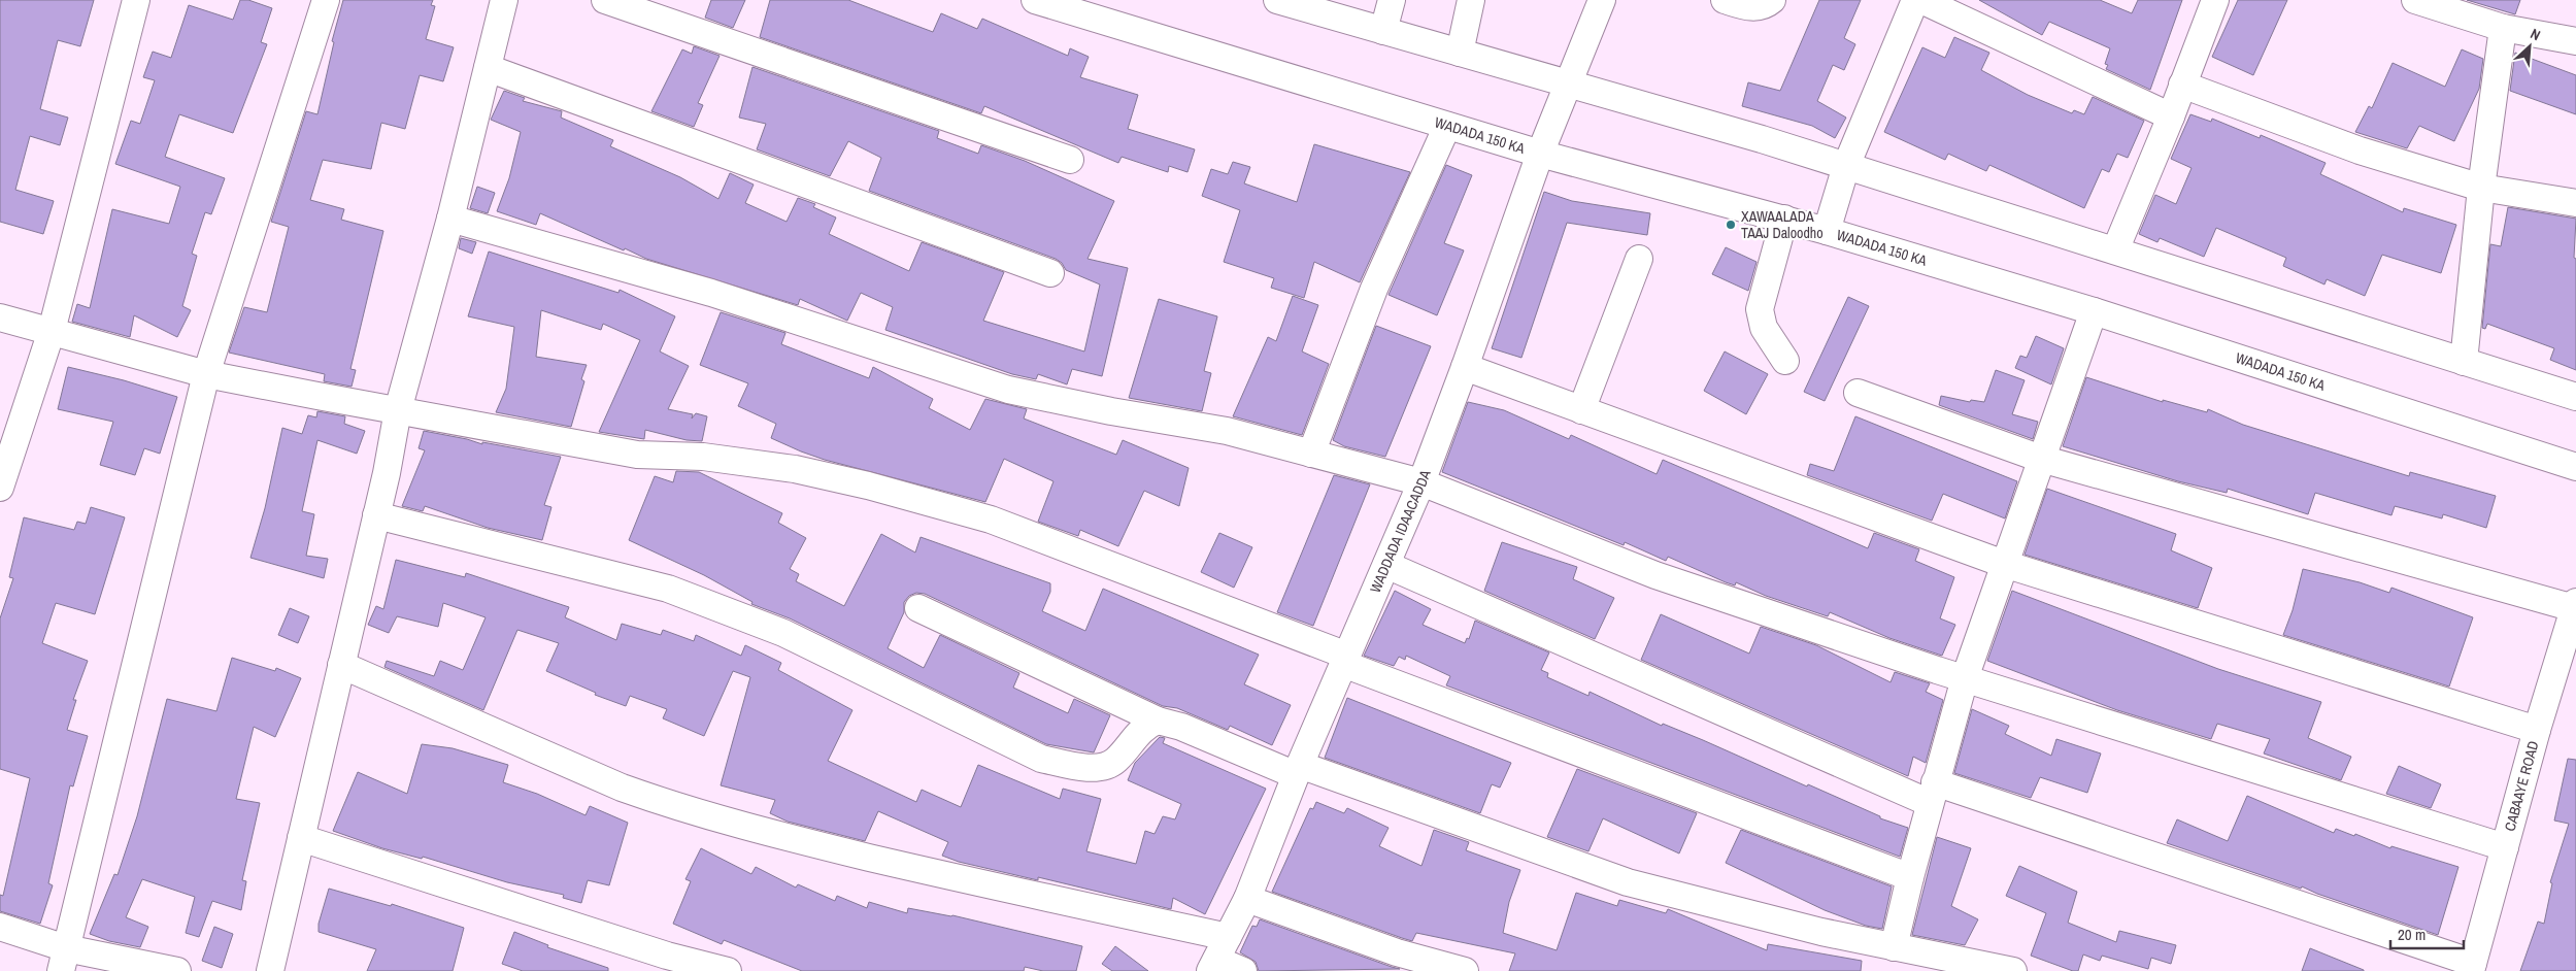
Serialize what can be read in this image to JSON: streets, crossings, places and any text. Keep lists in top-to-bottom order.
{
  "streets": {
    "street": ["WADADA 150 KA", "WADDADA IDAACADDA", "CABAAYE ROAD"]
  },
  "crossings": [
    ["WADADA 150 KA", "WADDADA IDAACADDA"]
  ],
  "places": ["XAWAALADA TAAJ Daloodho"],
  "scale_bar": "20 m",
  "north": "top right"
}
